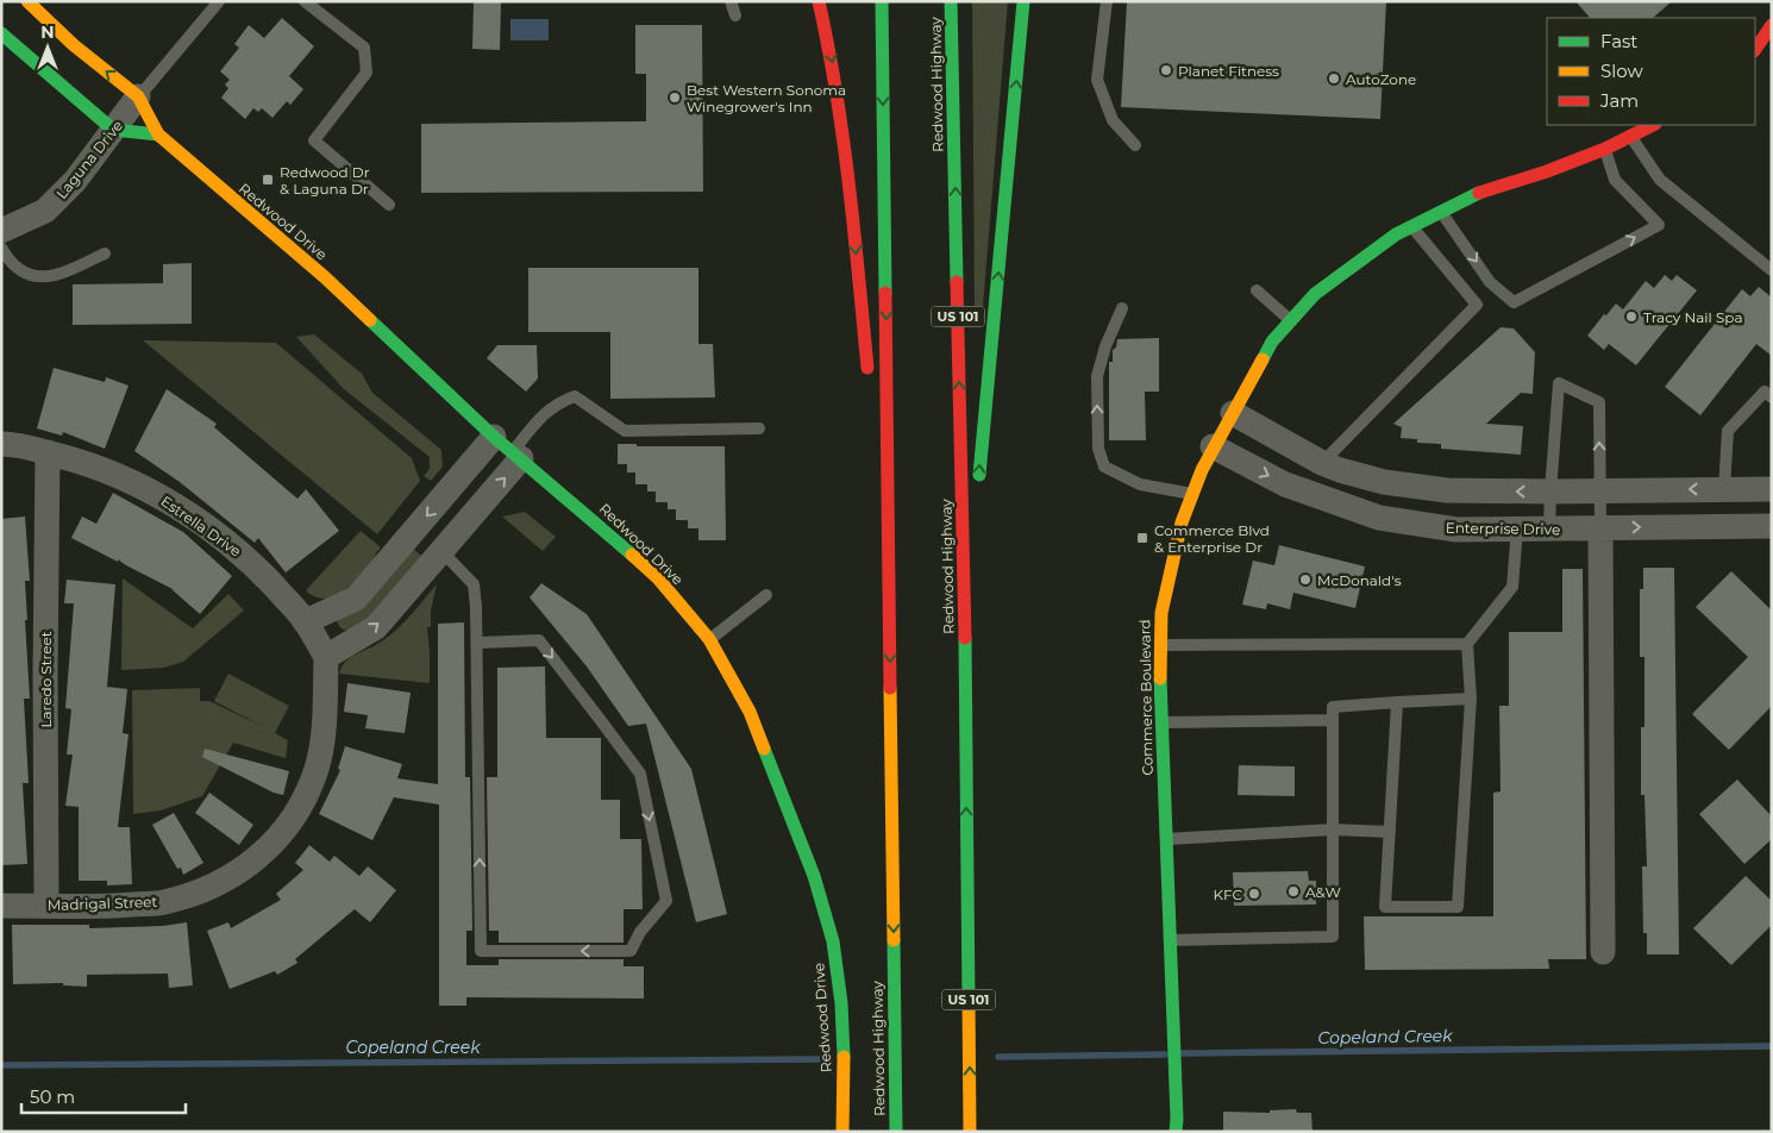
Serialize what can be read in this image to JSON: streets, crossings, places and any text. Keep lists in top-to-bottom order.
{
  "streets": {
    "main road": [
      "Redwood Highway",
      "Redwood Drive",
      "US 101",
      "Commerce Boulevard"
    ],
    "street": [
      "Laguna Drive",
      "Estrella Drive",
      "Enterprise Drive",
      "Laredo Street",
      "Madrigal Street"
    ]
  },
  "crossings": [
    ["Laguna Drive", "Redwood Drive"],
    ["Estrella Drive", "Laredo Street"],
    ["Estrella Drive", "Madrigal Street"],
    ["Enterprise Drive", "Commerce Boulevard"],
    ["Laredo Street", "Madrigal Street"]
  ],
  "water": ["Copeland Creek"],
  "places": {
    "other": [
      "Planet Fitness",
      "AutoZone",
      "Best Western Sonoma Winegrower's Inn",
      "Tracy Nail Spa",
      "McDonald's",
      "A&W",
      "KFC"
    ],
    "transit": ["Redwood Dr & Laguna Dr", "Commerce Blvd & Enterprise Dr"]
  },
  "legend": ["Fast", "Slow", "Jam"],
  "scale_bar": "50 m",
  "north": "top"
}
